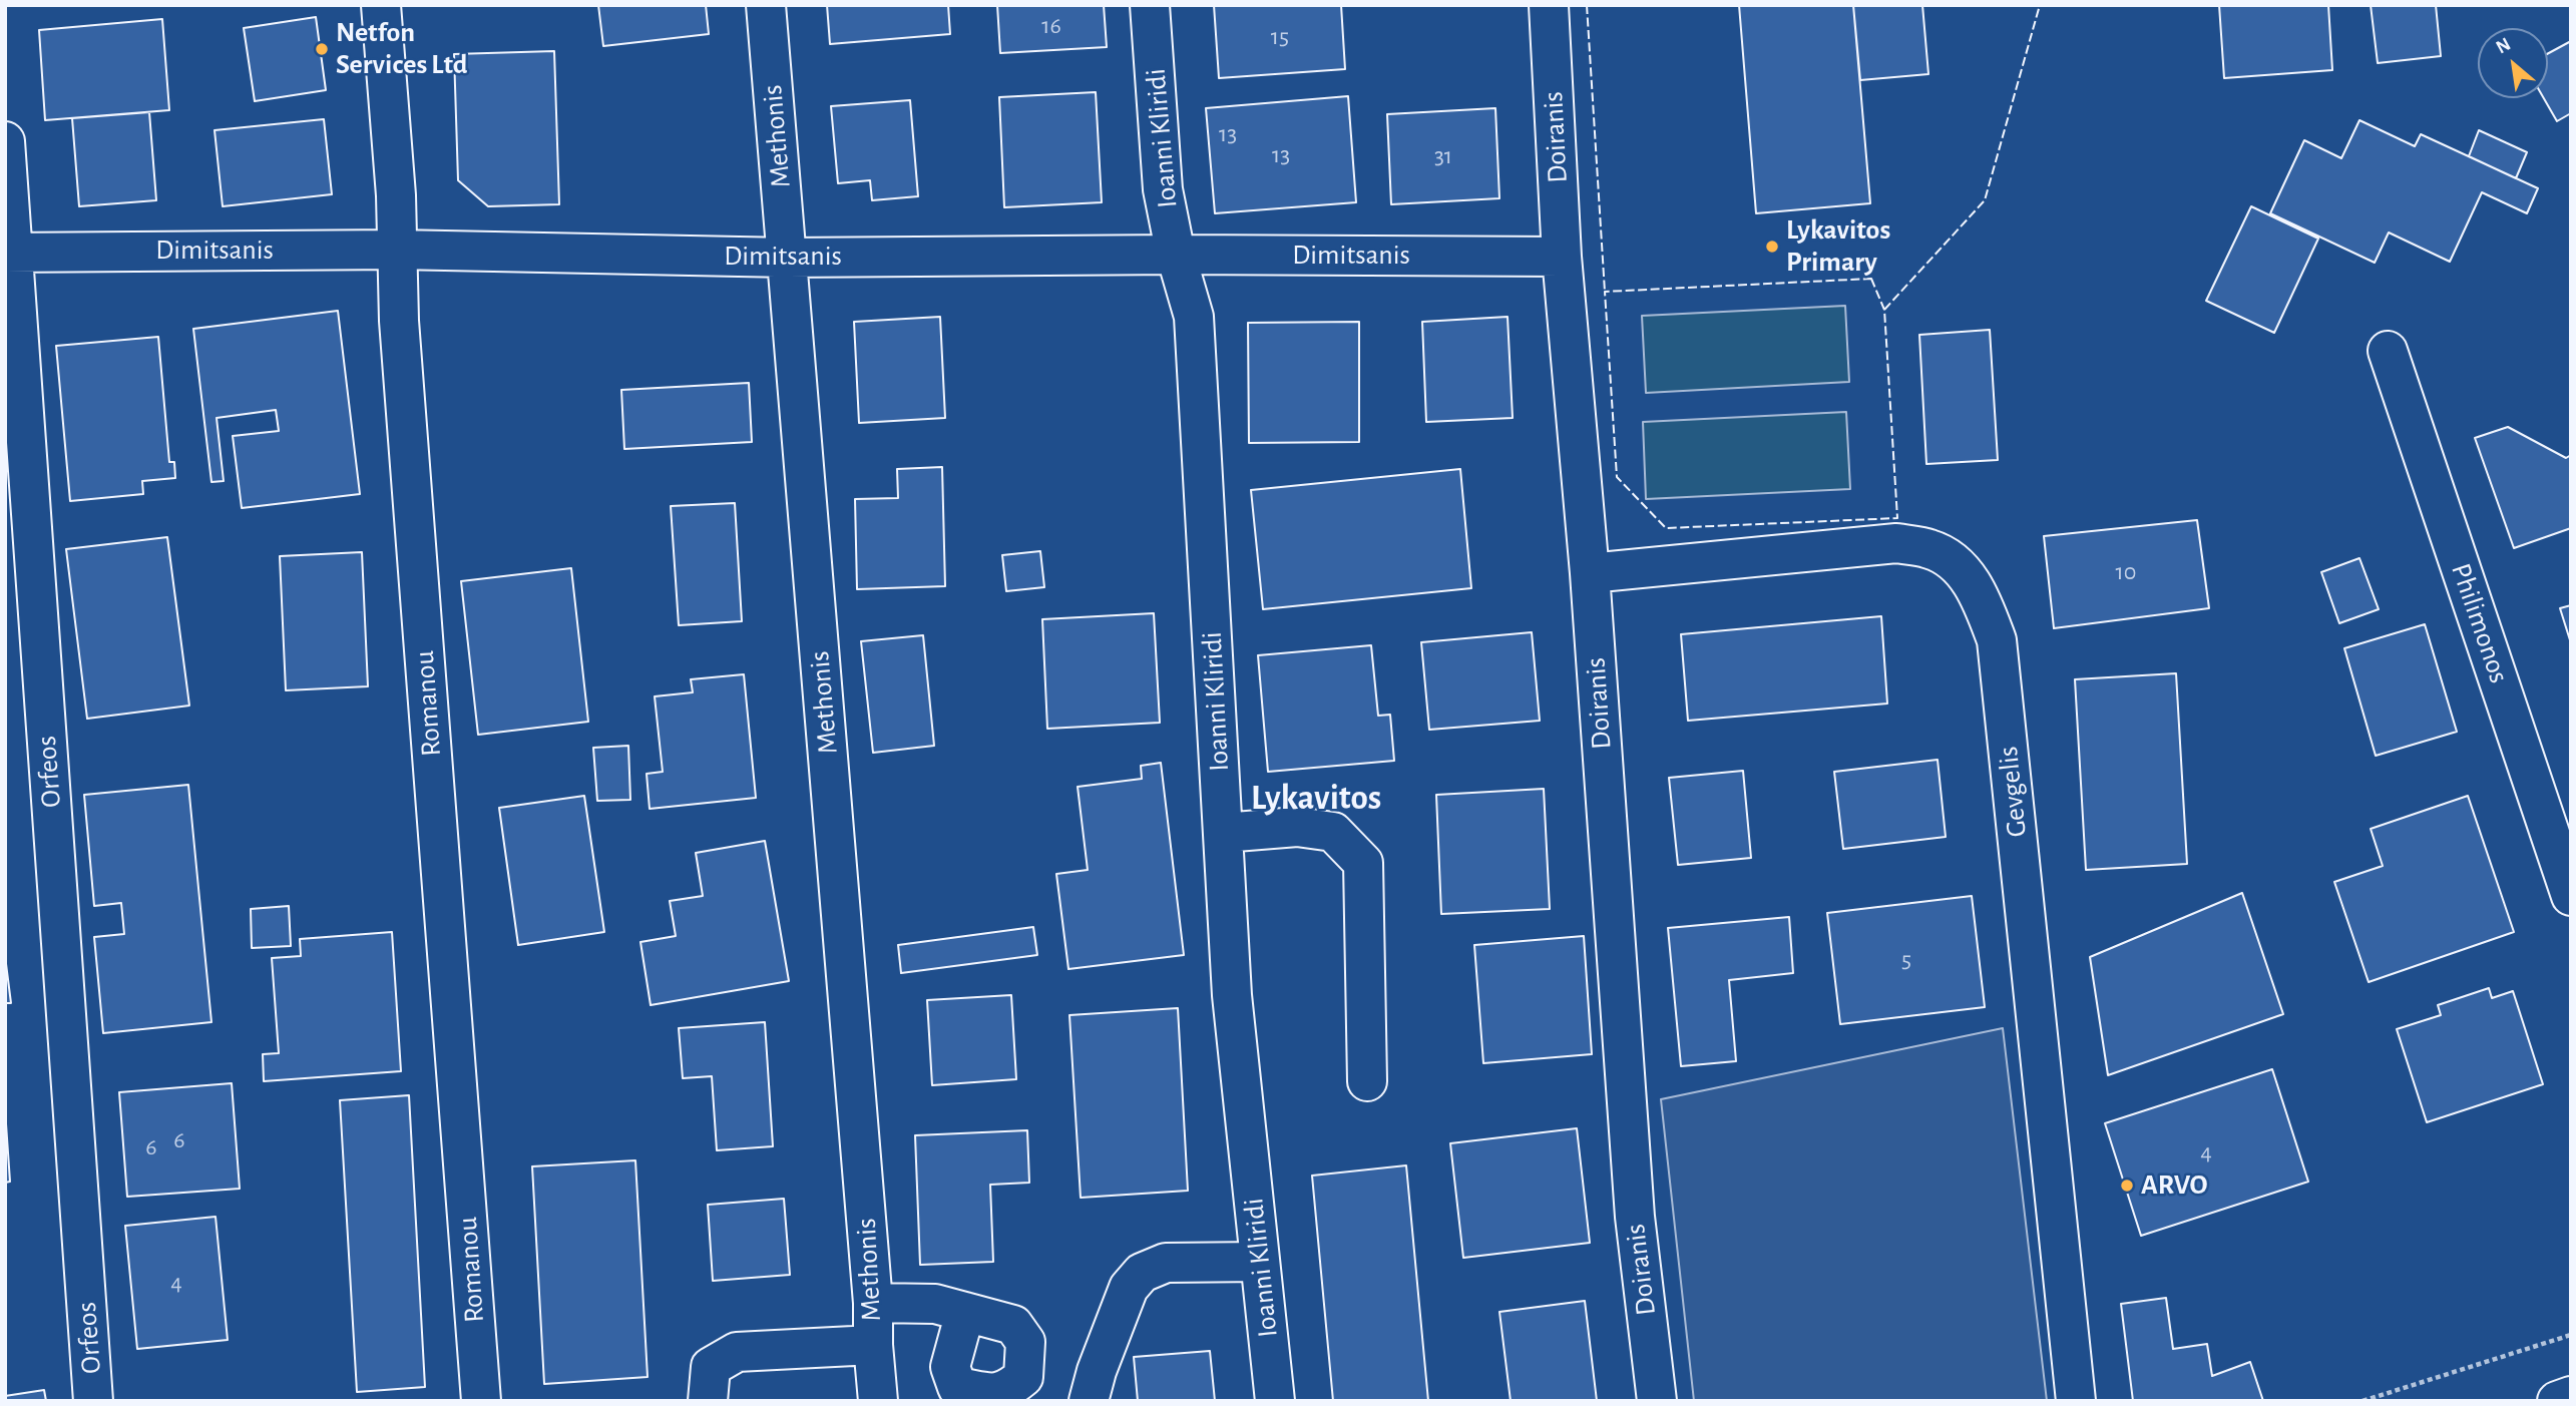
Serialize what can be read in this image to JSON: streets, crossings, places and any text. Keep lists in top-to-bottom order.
{
  "streets": {
    "street": [
      "Methonis",
      "Doiranis",
      "Ioanni Kliridi",
      "Dimitsanis",
      "Philimonos",
      "Romanou",
      "Orfeos",
      "Gevgelis"
    ]
  },
  "crossings": [
    ["Methonis", "Dimitsanis"],
    ["Doiranis", "Dimitsanis"],
    ["Doiranis", "Gevgelis"],
    ["Ioanni Kliridi", "Dimitsanis"],
    ["Dimitsanis", "Romanou"],
    ["Dimitsanis", "Orfeos"]
  ],
  "districts": ["Lykavitos"],
  "places": ["Netfon Services Ltd", "Lykavitos Primary", "ARVO"],
  "house_numbers": [
    "16",
    "15",
    "13",
    "13",
    "31",
    "10",
    "5",
    "6",
    "6",
    "4",
    "4"
  ],
  "north": "top left"
}
